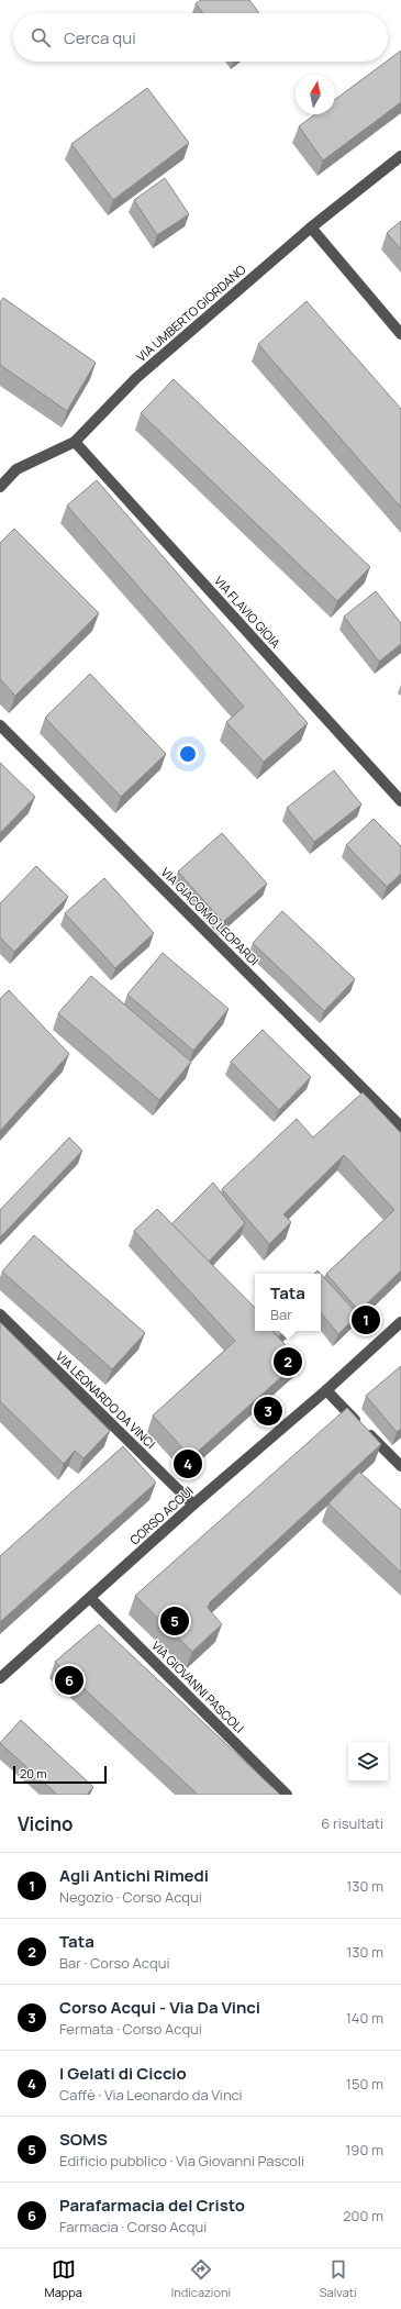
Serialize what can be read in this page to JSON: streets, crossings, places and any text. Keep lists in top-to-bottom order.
{
  "streets": {
    "street": [
      "VIA UMBERTO GIORDANO",
      "VIA FLAVIO GIOIA",
      "VIA GIACOMO LEOPARDI",
      "VIA LEONARDO DA VINCI",
      "CORSO ACQUI",
      "VIA GIOVANNI PASCOLI"
    ]
  },
  "crossings": [
    ["VIA UMBERTO GIORDANO", "VIA FLAVIO GIOIA"],
    ["VIA LEONARDO DA VINCI", "CORSO ACQUI"],
    ["CORSO ACQUI", "VIA GIOVANNI PASCOLI"]
  ],
  "scale_bar": "20 m",
  "north": "top",
  "page": {
    "search": "Cerca qui",
    "popup": ["Tata", "Bar"],
    "pins": [
      "1",
      "2",
      "3",
      "4",
      "5",
      "6"
    ],
    "scale": "20 m",
    "heading": ["Vicino", "6 risultati"],
    "list": [
      {
        "mark": "1",
        "name": "Agli Antichi Rimedi",
        "note": "Negozio · Corso Acqui",
        "value": "130 m"
      },
      {
        "mark": "2",
        "name": "Tata",
        "note": "Bar · Corso Acqui",
        "value": "130 m"
      },
      {
        "mark": "3",
        "name": "Corso Acqui - Via Da Vinci",
        "note": "Fermata · Corso Acqui",
        "value": "140 m"
      },
      {
        "mark": "4",
        "name": "I Gelati di Ciccio",
        "note": "Caffè · Via Leonardo da Vinci",
        "value": "150 m"
      },
      {
        "mark": "5",
        "name": "SOMS",
        "note": "Edificio pubblico · Via Giovanni Pascoli",
        "value": "190 m"
      },
      {
        "mark": "6",
        "name": "Parafarmacia del Cristo",
        "note": "Farmacia · Corso Acqui",
        "value": "200 m"
      }
    ],
    "nav": ["Mappa", "Indicazioni", "Salvati"]
  }
}
